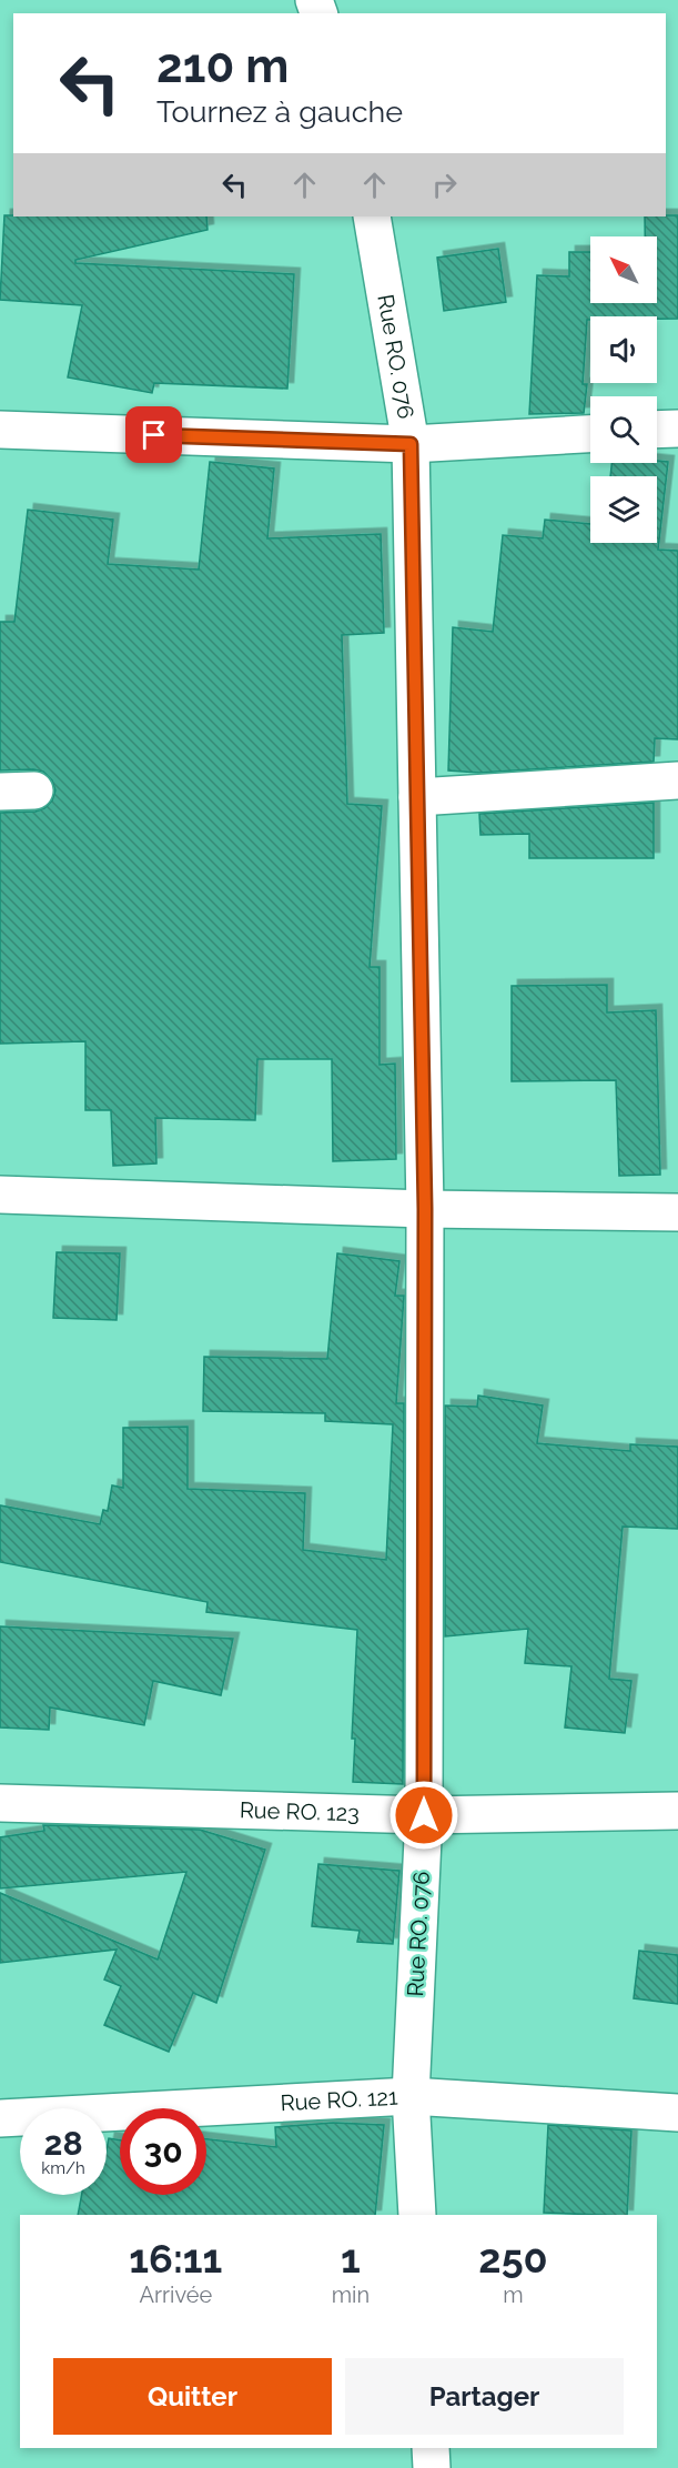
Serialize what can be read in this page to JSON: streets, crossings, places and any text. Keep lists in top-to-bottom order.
{
  "streets": {
    "street": ["Rue RO. 076", "Rue RO. 123", "Rue RO. 121"]
  },
  "crossings": [
    ["Rue RO. 076", "Rue RO. 123"],
    ["Rue RO. 076", "Rue RO. 121"]
  ],
  "north": "top left",
  "page": {
    "turn": ["210 m", "Tournez à gauche"],
    "speed": "28 km/h",
    "limit": "30",
    "eta": [
      "16:11",
      "Arrivée",
      "1",
      "min",
      "250",
      "m"
    ],
    "buttons": ["Quitter", "Partager"]
  }
}
